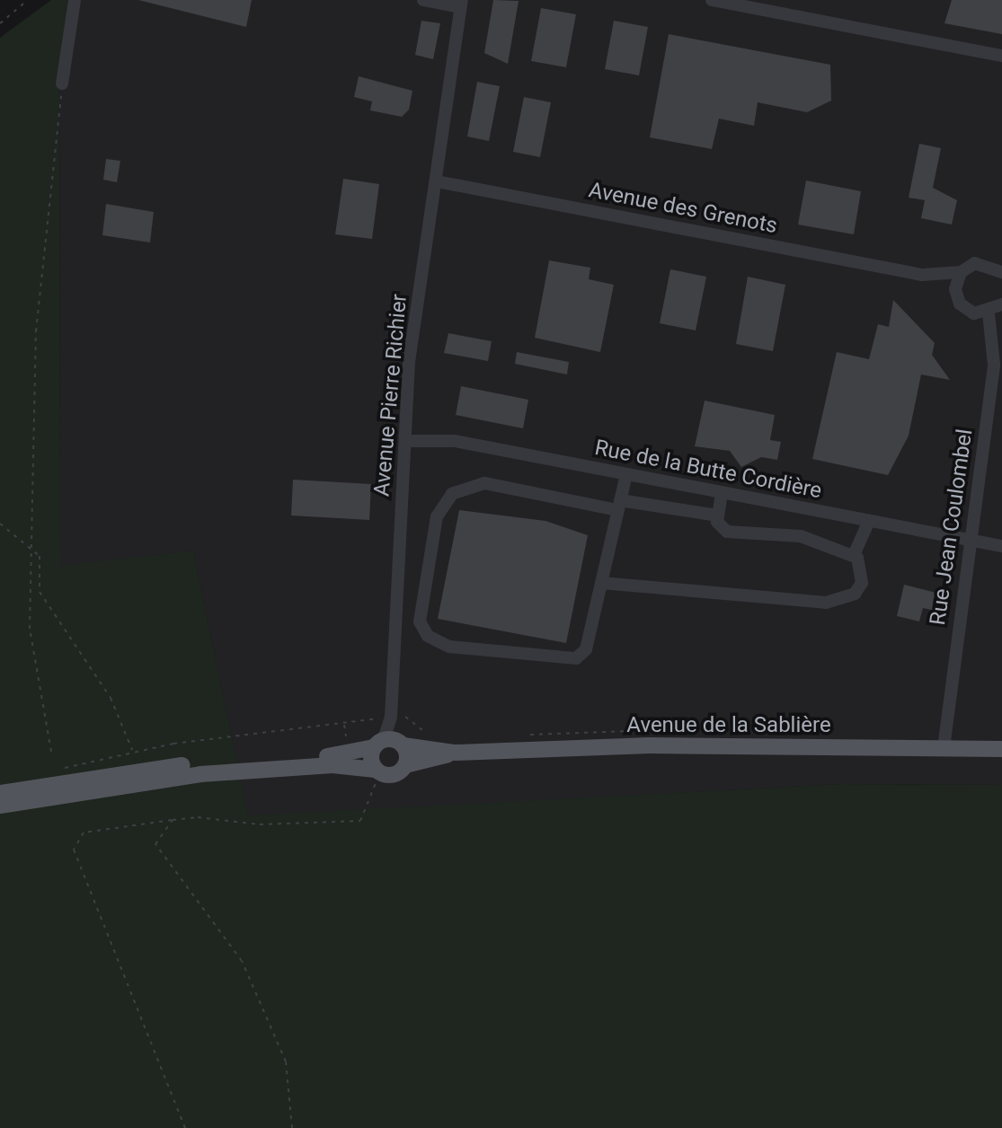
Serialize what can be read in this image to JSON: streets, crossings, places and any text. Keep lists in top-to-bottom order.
{
  "streets": {
    "main road": ["Avenue de la Sablière"],
    "street": [
      "Avenue des Grenots",
      "Avenue Pierre Richier",
      "Rue de la Butte Cordière",
      "Rue Jean Coulombel"
    ]
  },
  "crossings": [
    ["Avenue des Grenots", "Avenue Pierre Richier"],
    ["Avenue des Grenots", "Rue Jean Coulombel"],
    ["Avenue Pierre Richier", "Rue de la Butte Cordière"],
    ["Avenue Pierre Richier", "Avenue de la Sablière"],
    ["Rue de la Butte Cordière", "Rue Jean Coulombel"],
    ["Rue Jean Coulombel", "Avenue de la Sablière"]
  ]
}
